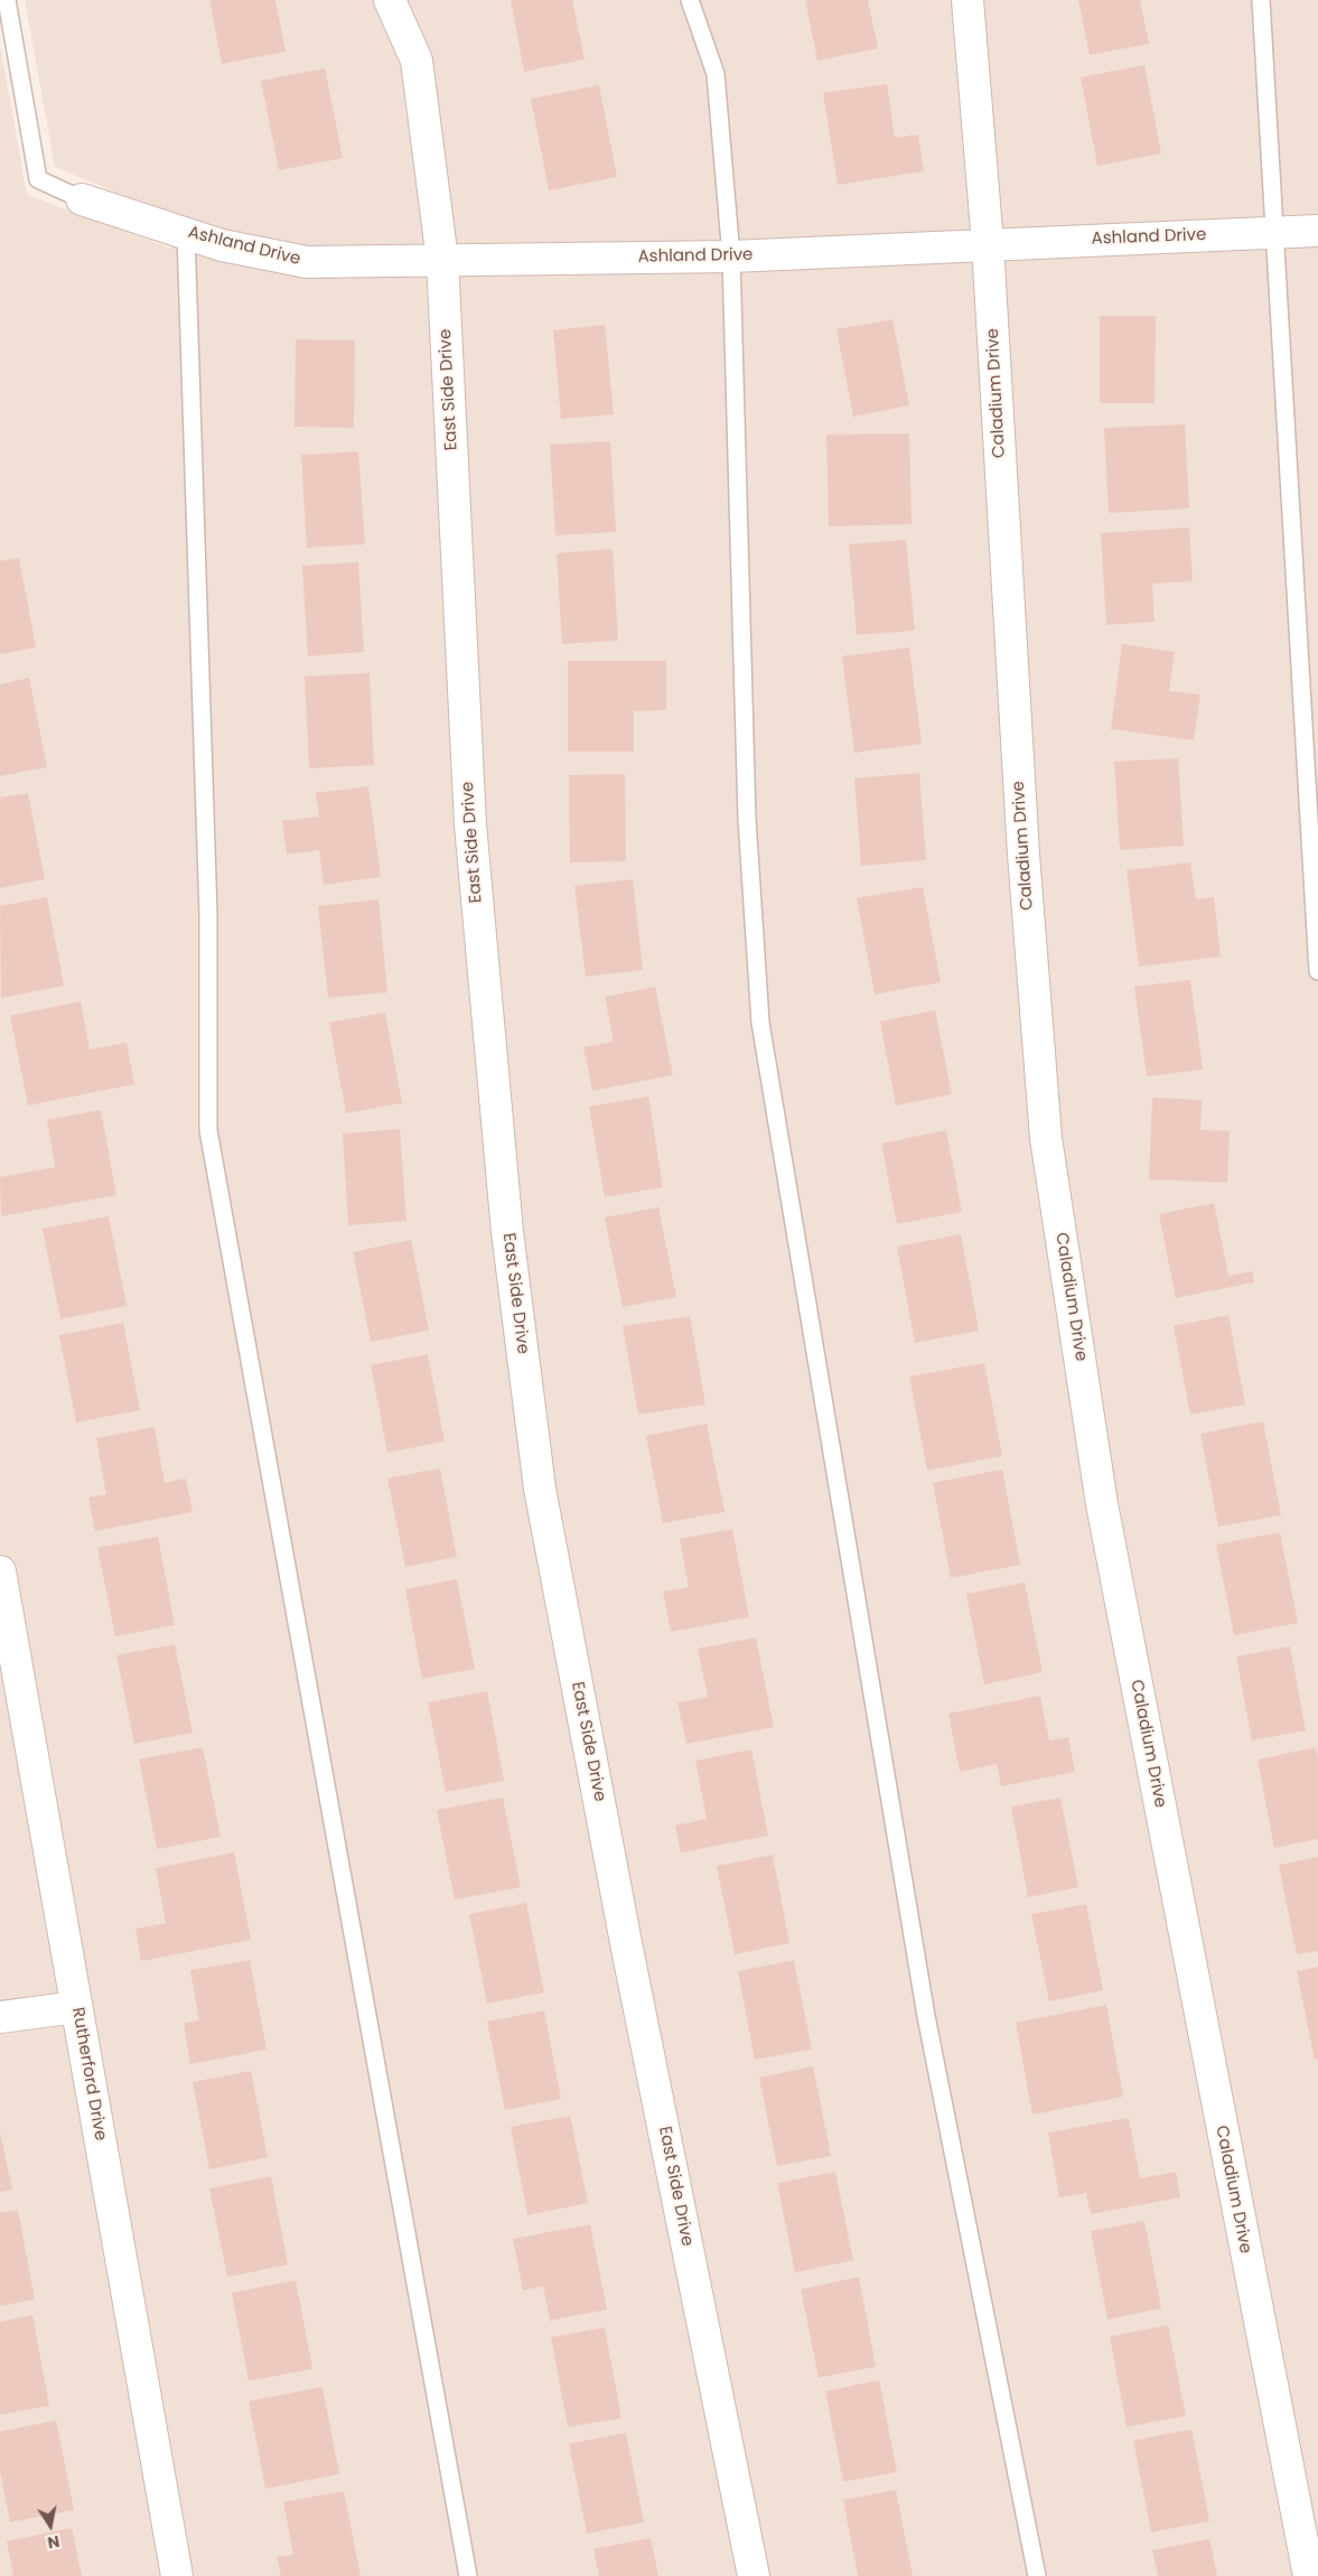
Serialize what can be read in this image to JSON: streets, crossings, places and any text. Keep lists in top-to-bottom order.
{
  "streets": {
    "street": [
      "Ashland Drive",
      "East Side Drive",
      "Caladium Drive",
      "Rutherford Drive"
    ]
  },
  "crossings": [
    ["Ashland Drive", "East Side Drive"],
    ["Ashland Drive", "Caladium Drive"]
  ],
  "north": "bottom"
}
